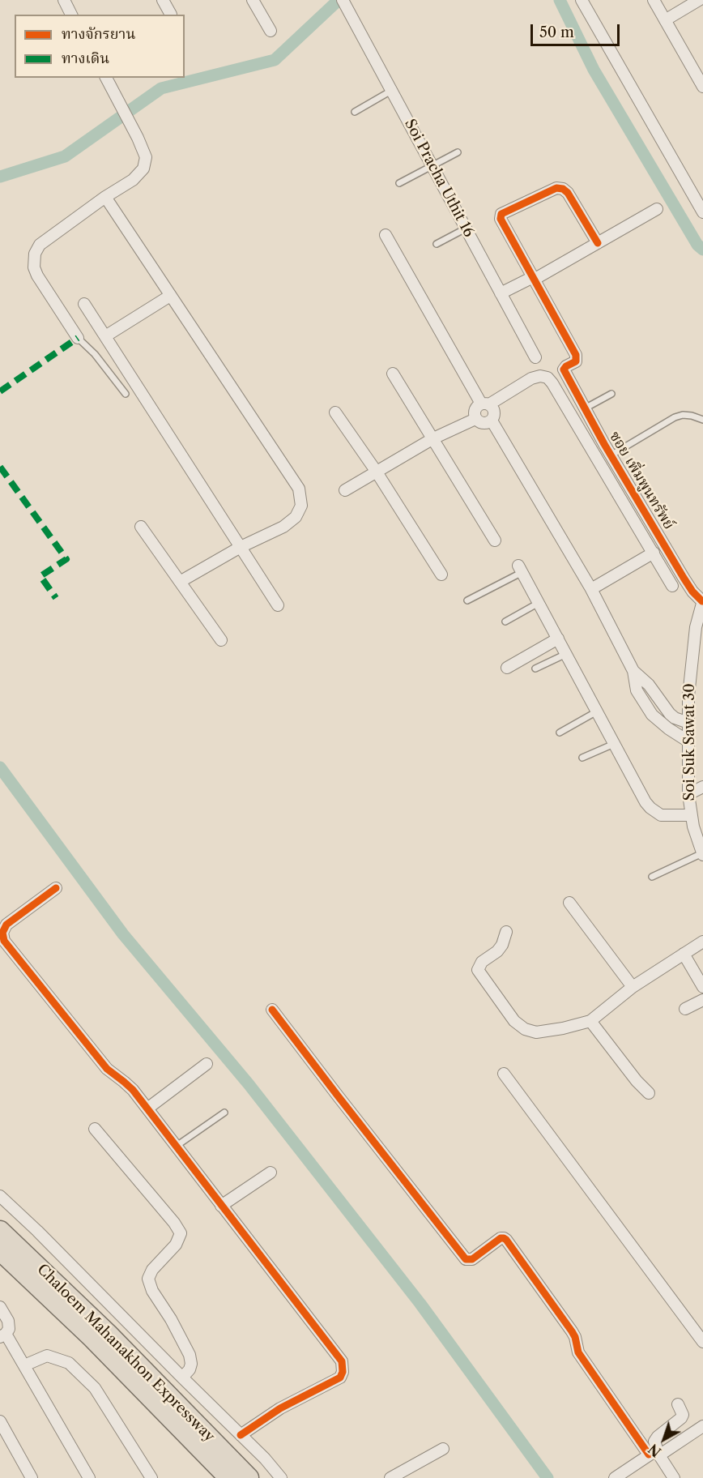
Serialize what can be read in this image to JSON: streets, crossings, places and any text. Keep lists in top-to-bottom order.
{
  "streets": {
    "highway": ["Chaloem Mahanakhon Expressway"],
    "street": ["Soi Pracha Uthit 16", "ซอย เพิ่มพูนทรัพย์", "Soi Suk Sawat 30"]
  },
  "crossings": [
    ["ซอย เพิ่มพูนทรัพย์", "Soi Suk Sawat 30"]
  ],
  "legend": ["ทางจักรยาน", "ทางเดิน"],
  "scale_bar": "50 m",
  "north": "bottom left"
}
